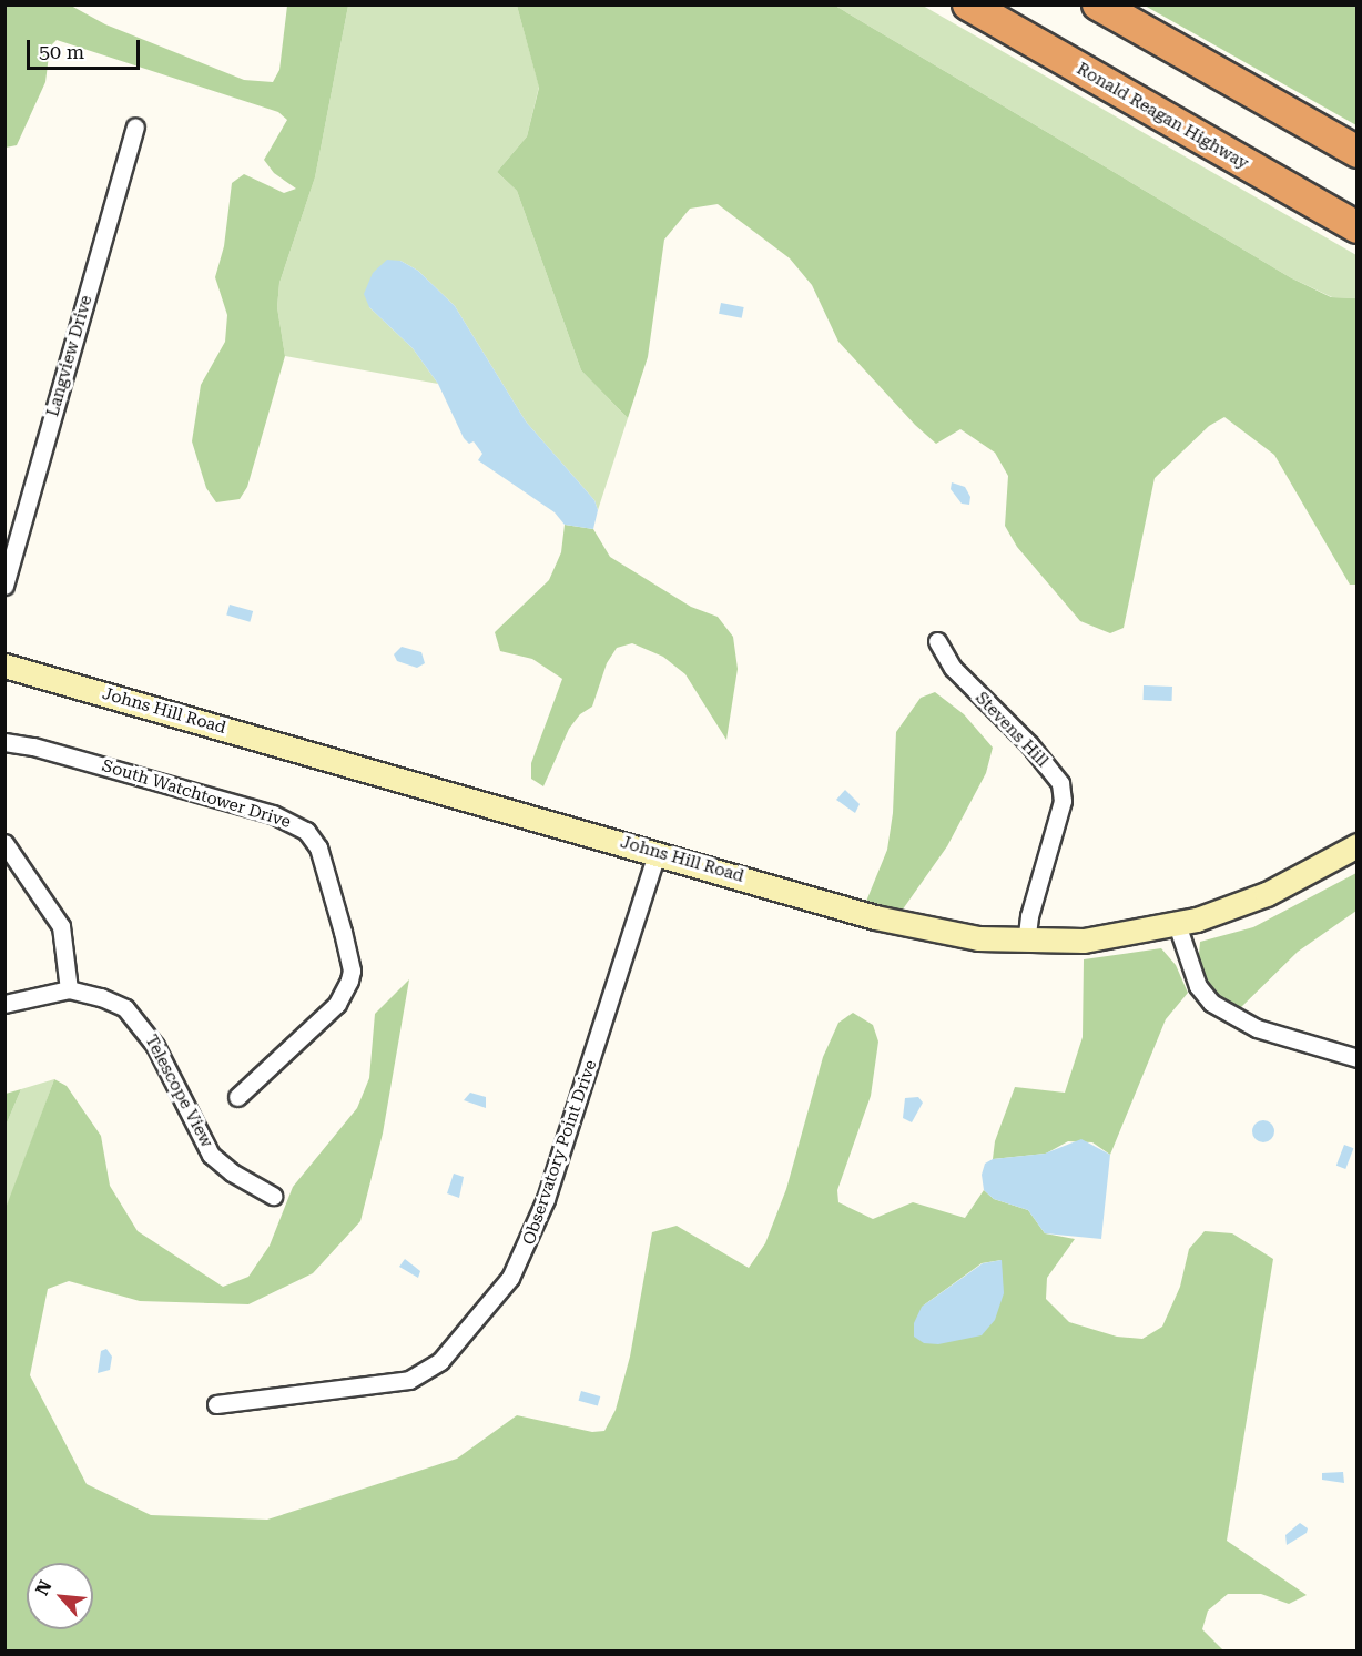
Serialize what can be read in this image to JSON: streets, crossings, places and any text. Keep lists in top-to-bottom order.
{
  "streets": {
    "highway": ["Ronald Reagan Highway"],
    "main road": ["Johns Hill Road"],
    "street": [
      "Langview Drive",
      "Stevens Hill",
      "South Watchtower Drive",
      "Telescope View",
      "Observatory Point Drive"
    ]
  },
  "crossings": [
    ["Johns Hill Road", "Stevens Hill"],
    ["Johns Hill Road", "Observatory Point Drive"]
  ],
  "scale_bar": "50 m",
  "north": "top left"
}
